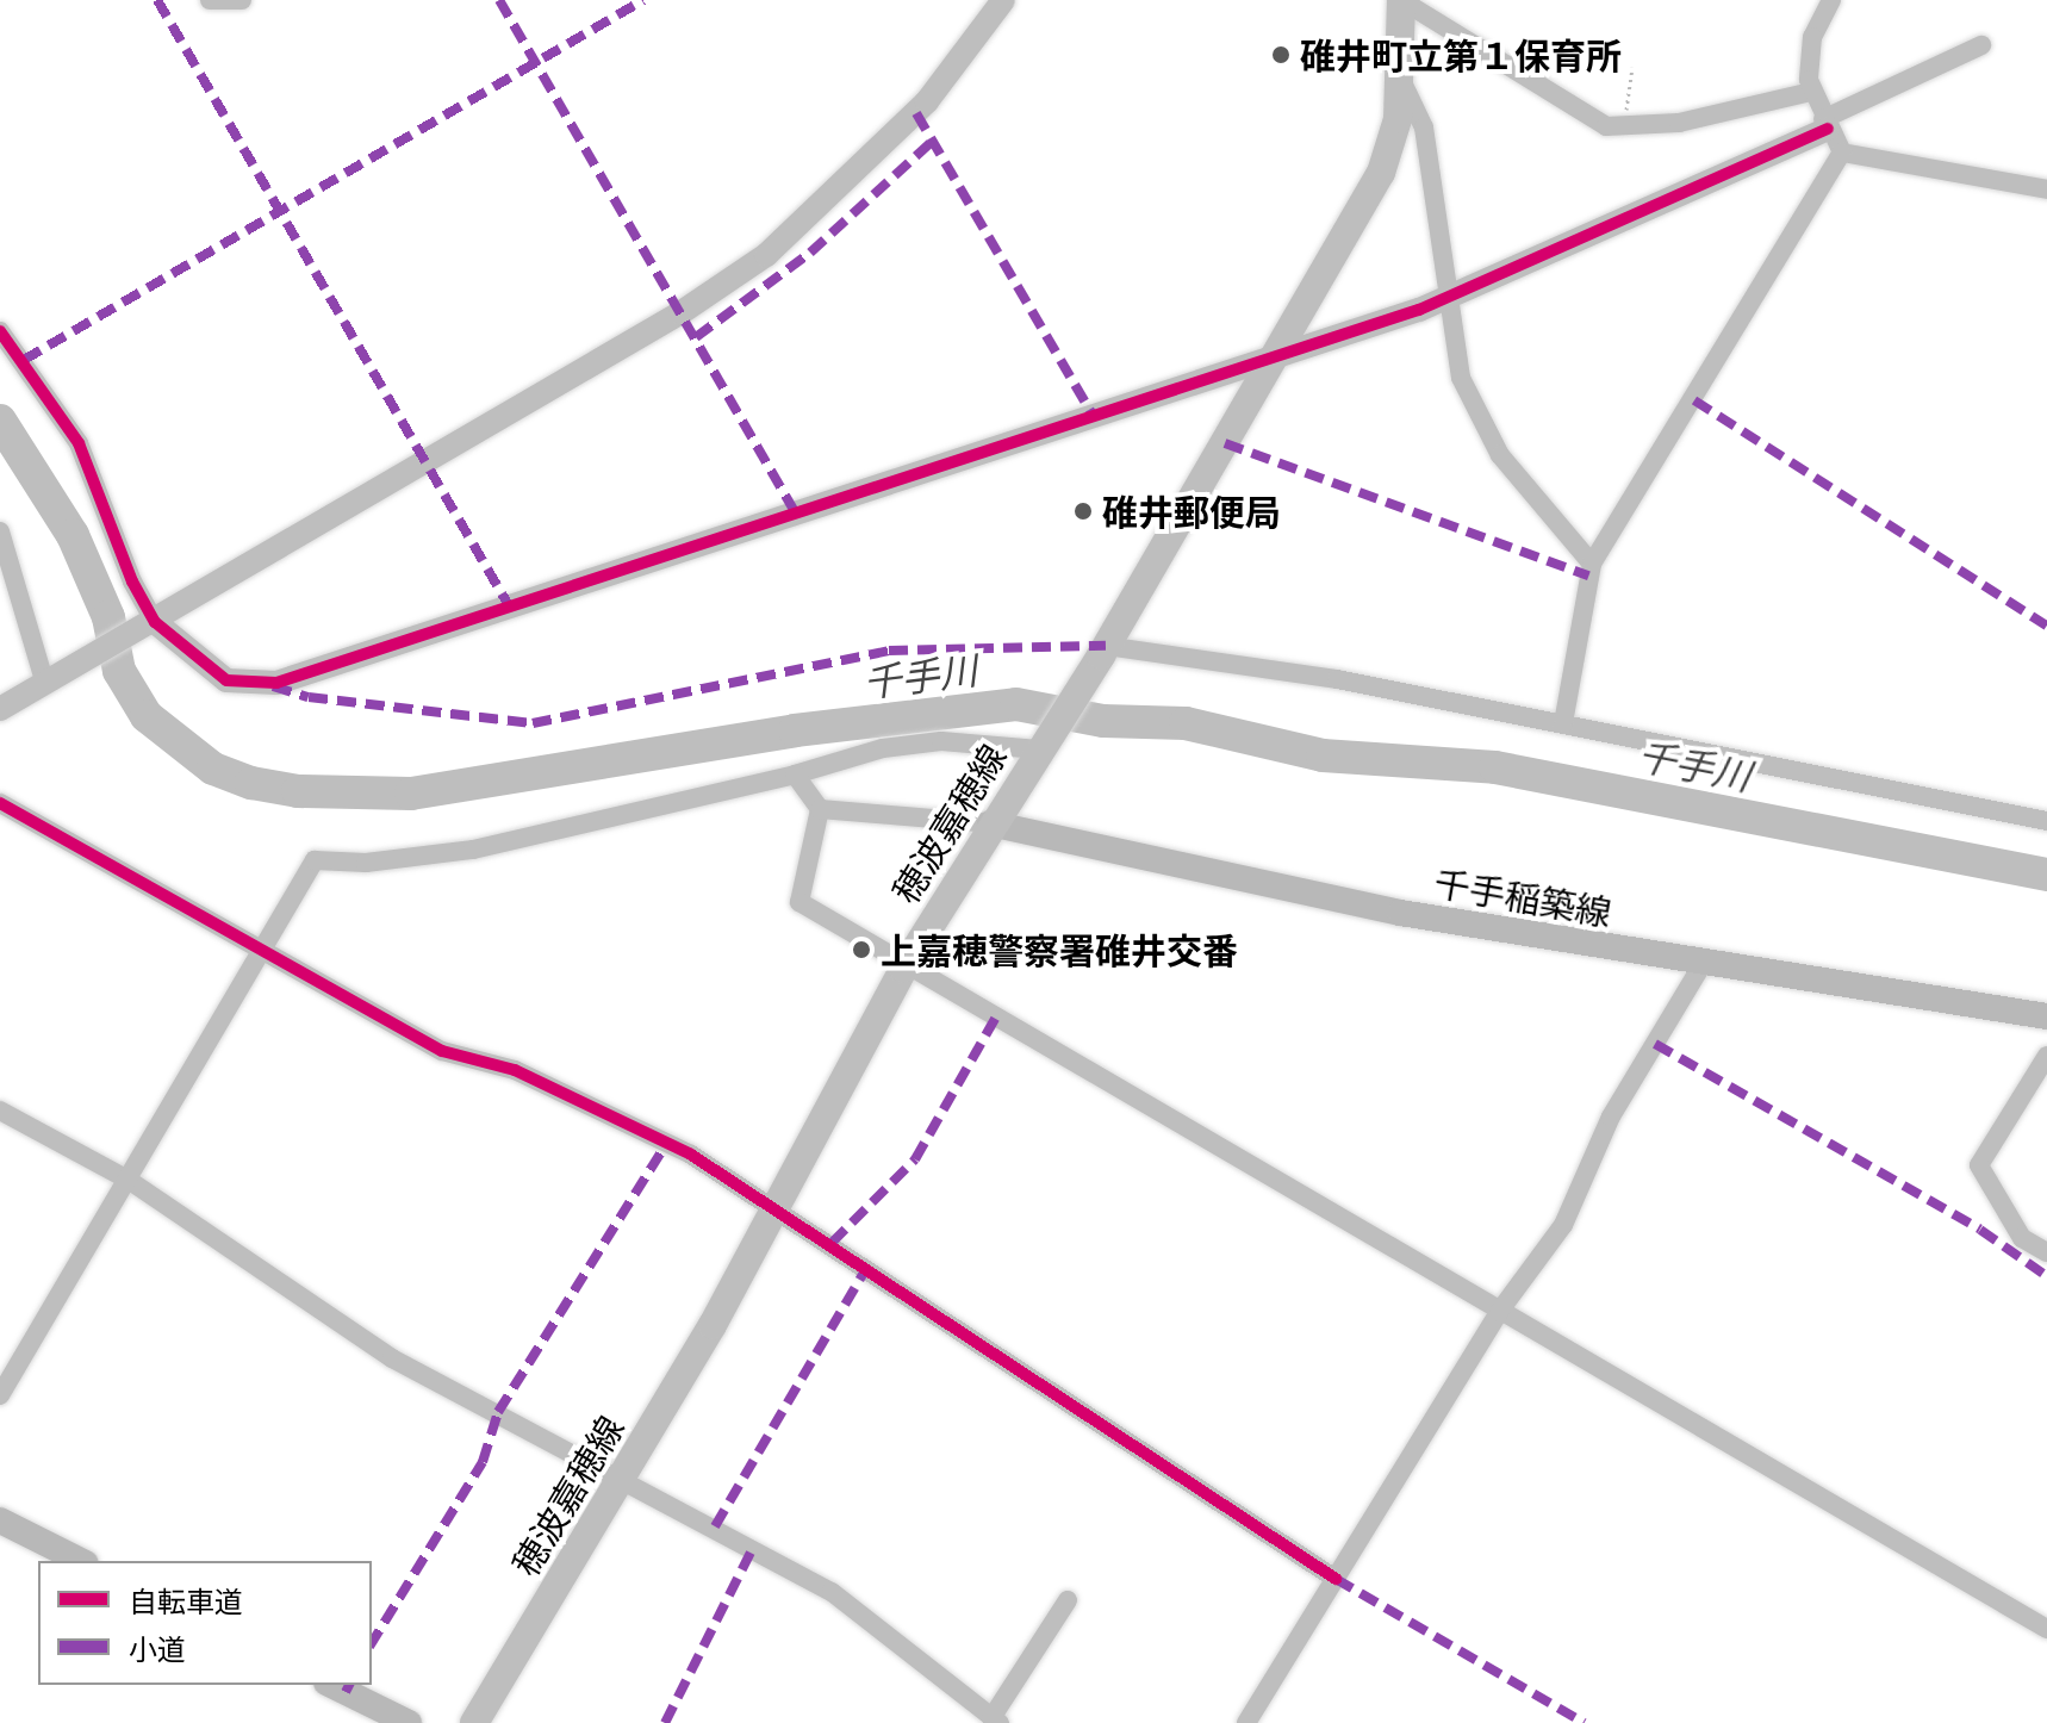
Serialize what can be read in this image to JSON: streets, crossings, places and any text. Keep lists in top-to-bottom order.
{
  "streets": {
    "main road": ["穂波嘉穂線", "千手稲築線"]
  },
  "crossings": [
    ["穂波嘉穂線", "千手稲築線"]
  ],
  "water": ["千手川"],
  "places": ["碓井町立第１保育所", "碓井郵便局", "上嘉穂警察署碓井交番"],
  "legend": ["自転車道", "小道"]
}
